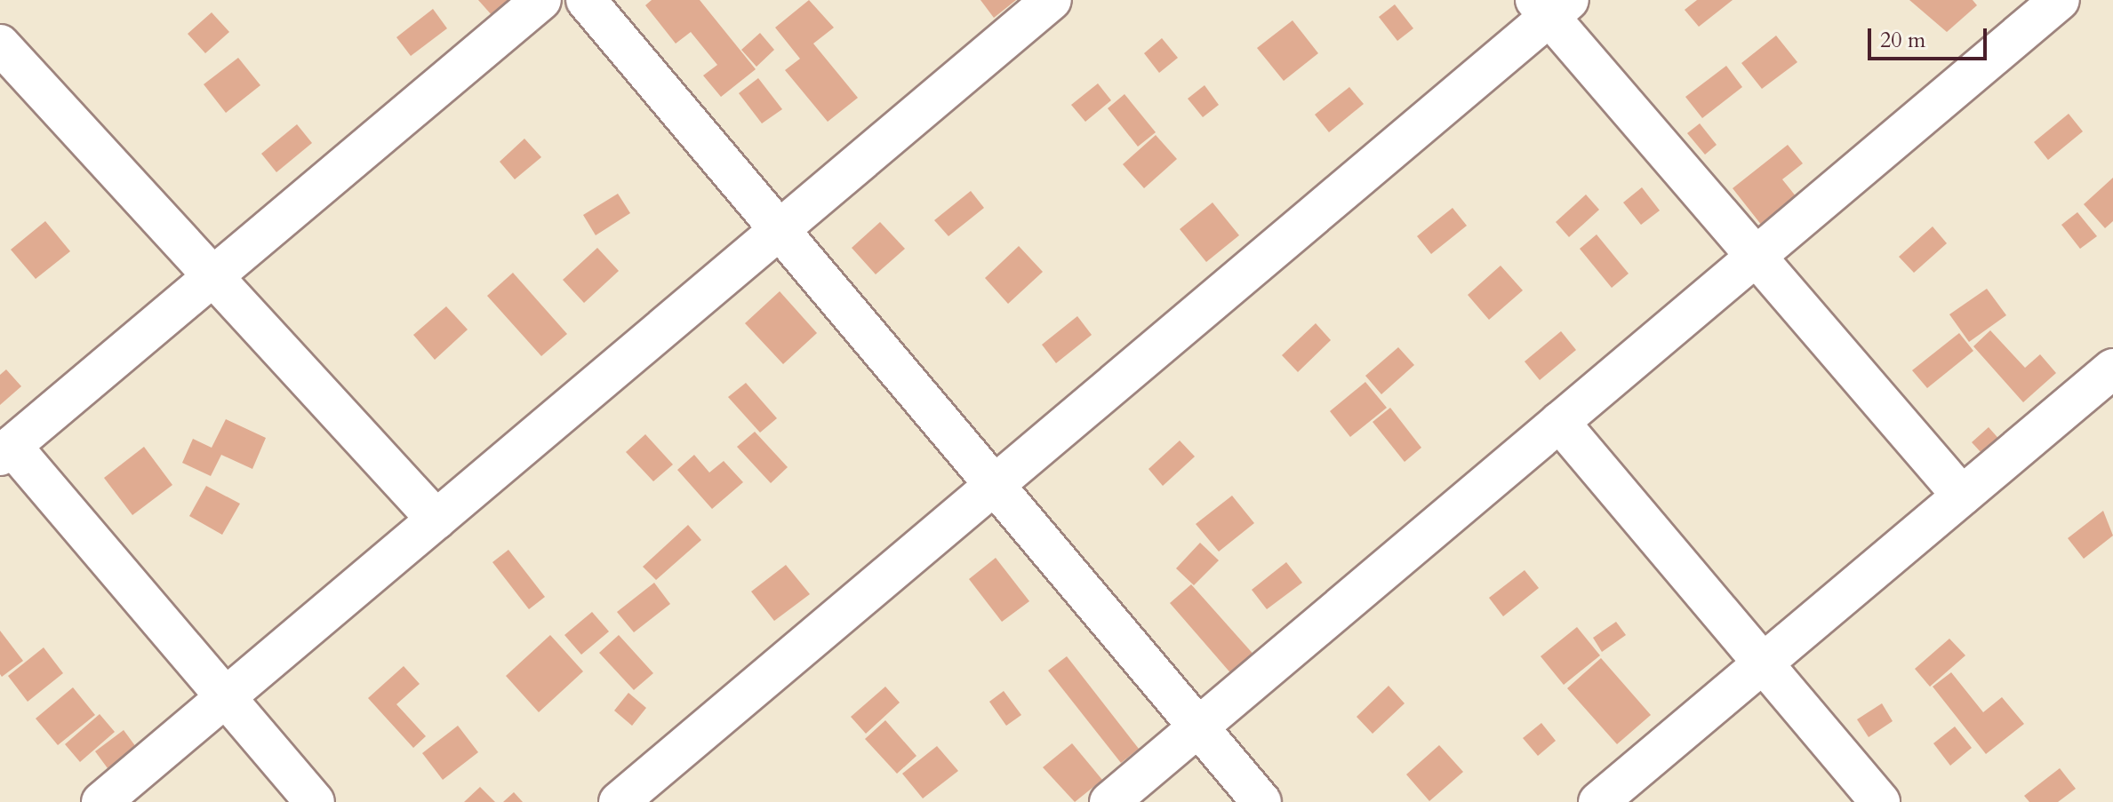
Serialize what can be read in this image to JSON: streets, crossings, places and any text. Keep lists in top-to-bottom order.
{
  "scale_bar": "20 m"
}
